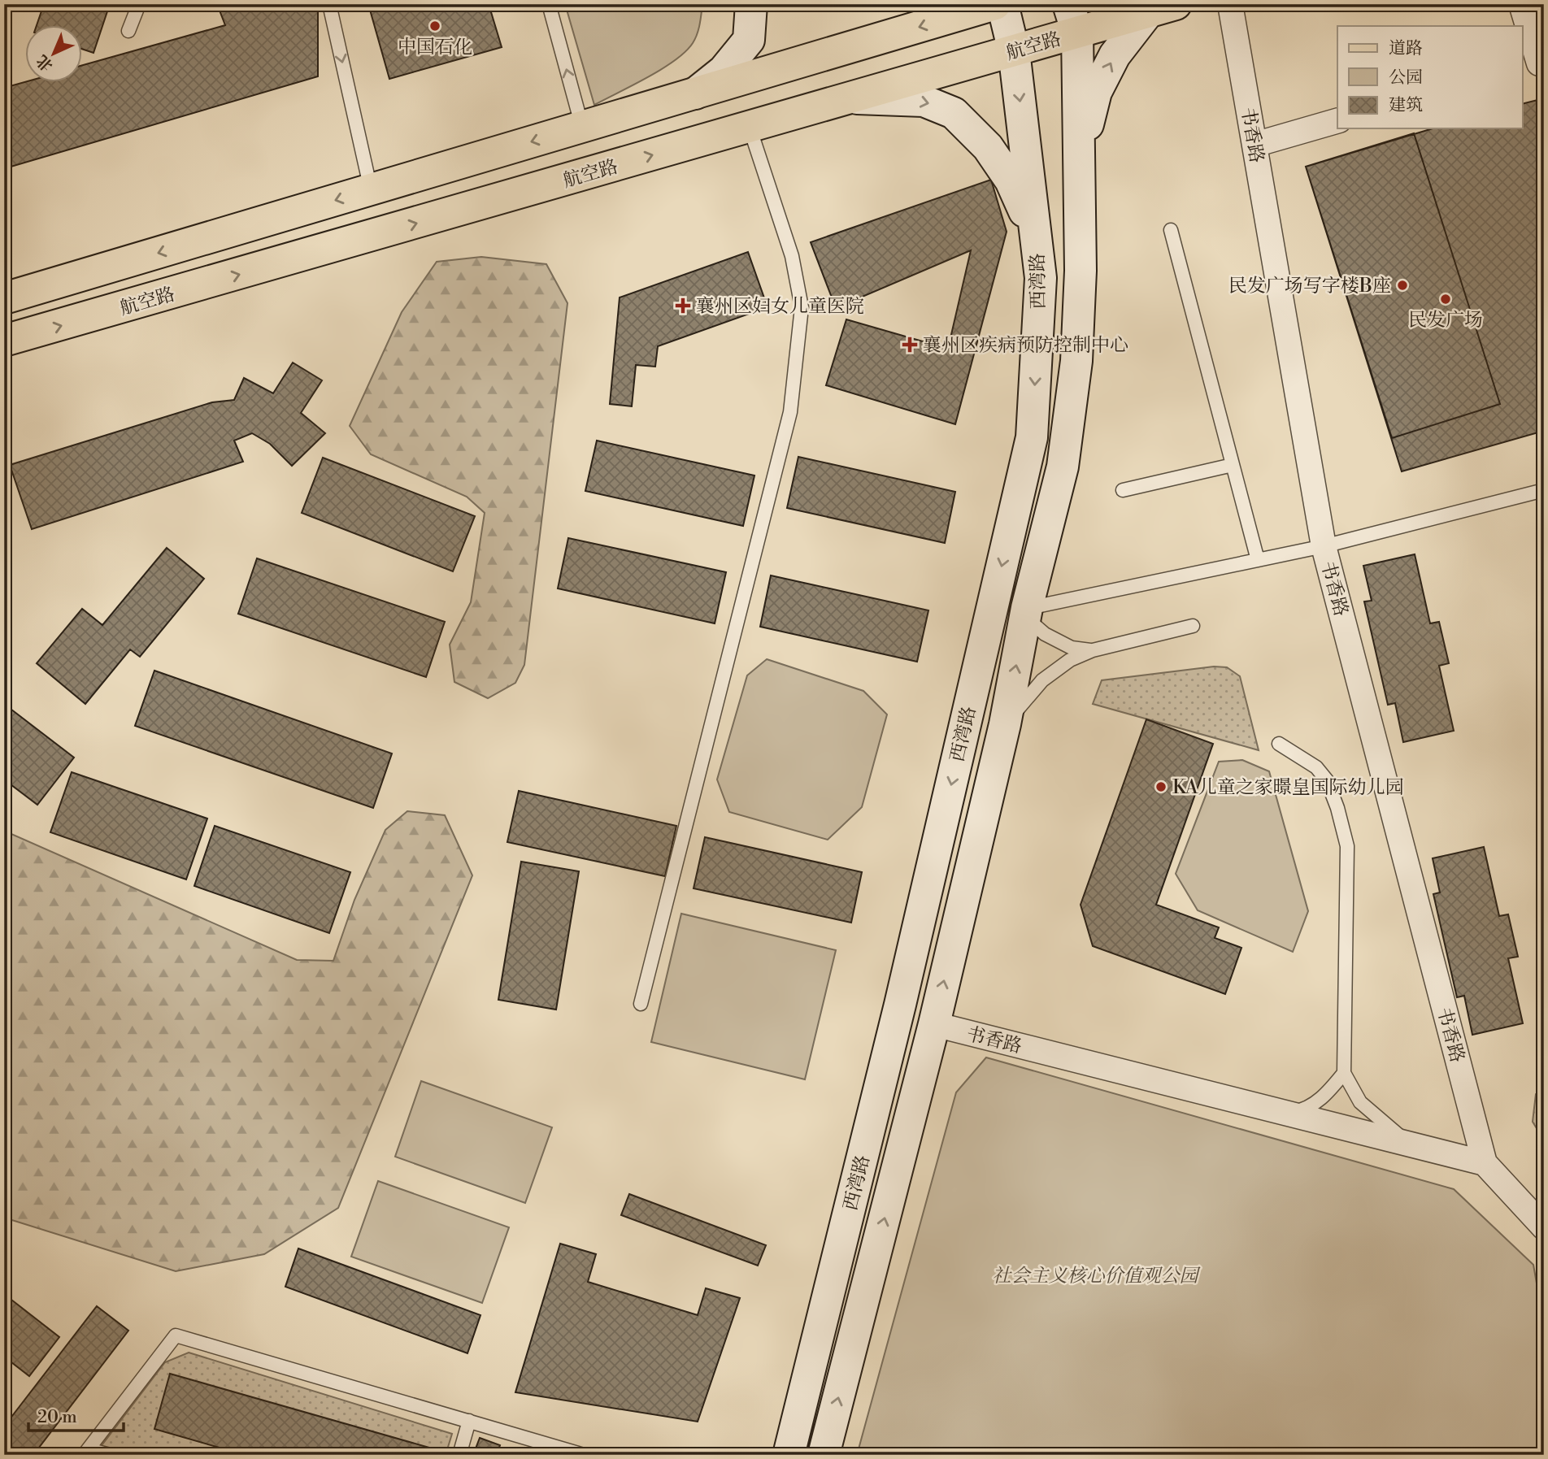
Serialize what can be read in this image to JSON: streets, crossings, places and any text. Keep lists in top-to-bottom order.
{
  "streets": {
    "main road": ["航空路", "西湾路"],
    "street": ["书香路"]
  },
  "crossings": [
    ["航空路", "西湾路"],
    ["书香路", "西湾路"]
  ],
  "parks": ["社会主义核心价值观公园"],
  "places": {
    "other": [
      "中国石化",
      "民发广场写字楼B座",
      "民发广场",
      "KA儿童之家暻皇国际幼儿园"
    ],
    "health": ["襄州区妇女儿童医院", "襄州区疾病预防控制中心"]
  },
  "legend": ["道路", "公园", "建筑"],
  "scale_bar": "20 m",
  "north": "bottom left"
}
